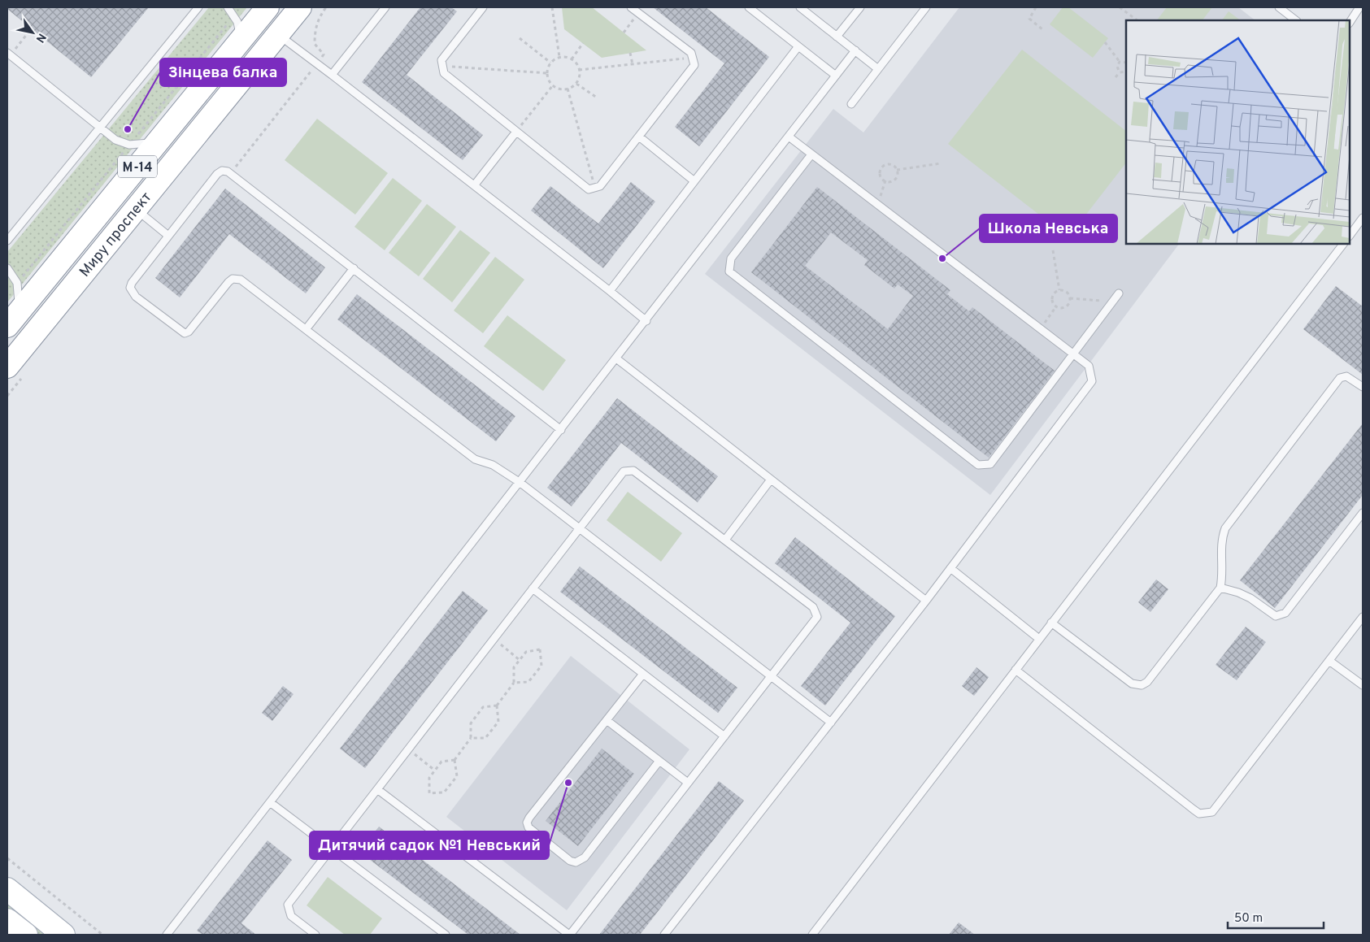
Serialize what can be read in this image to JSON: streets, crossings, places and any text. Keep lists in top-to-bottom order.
{
  "streets": {
    "main road": ["М-14", "Миру проспект"]
  },
  "places": ["Зінцева балка", "Школа Невська", "Дитячий садок №1 Невський"],
  "scale_bar": "50 m",
  "north": "bottom right"
}
